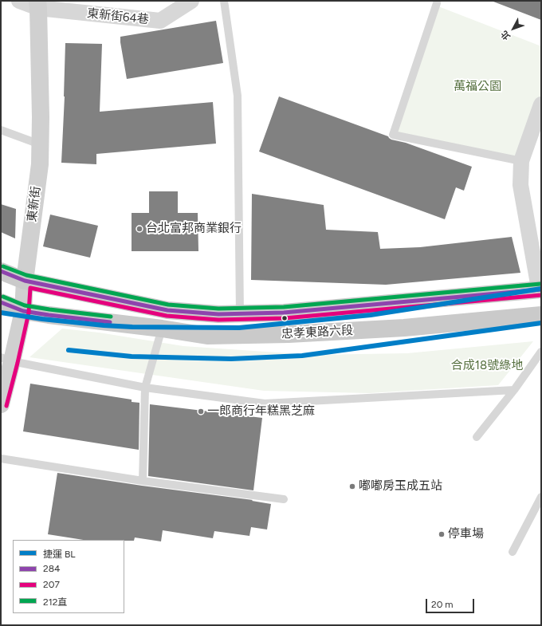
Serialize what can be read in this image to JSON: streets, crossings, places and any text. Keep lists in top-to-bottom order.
{
  "streets": {
    "main road": ["忠孝東路六段"],
    "street": ["東新街64巷", "東新街"]
  },
  "crossings": [
    ["東新街64巷", "東新街"],
    ["東新街", "忠孝東路六段"]
  ],
  "parks": ["萬福公園", "合成18號綠地"],
  "places": [
    "台北富邦商業銀行",
    "一郎商行年糕黑芝麻",
    "嘟嘟房玉成五站",
    "停車場"
  ],
  "lines": [
    "transit line 212直",
    "transit line 284",
    "transit line 207",
    "metro line BL"
  ],
  "legend": [
    "捷運 BL",
    "284",
    "207",
    "212直"
  ],
  "scale_bar": "20 m",
  "north": "bottom left"
}
